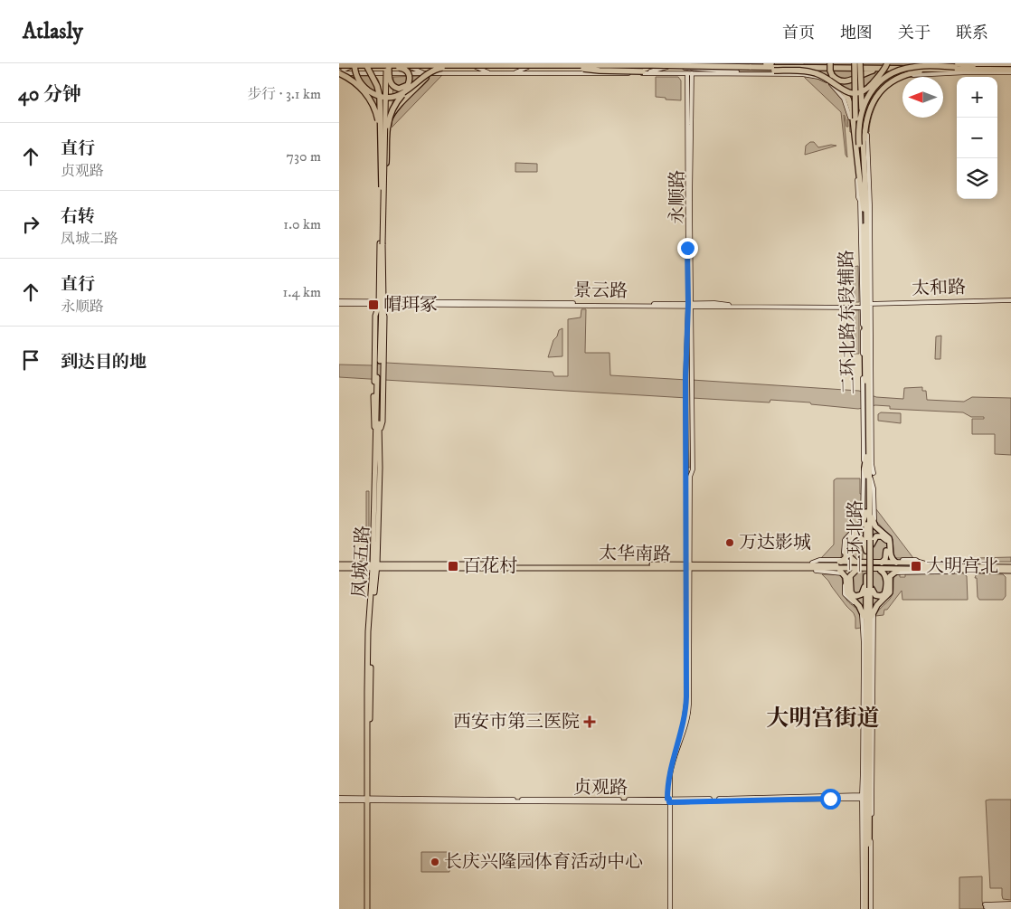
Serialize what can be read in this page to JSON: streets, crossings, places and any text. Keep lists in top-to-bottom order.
{
  "streets": {
    "highway": ["二环北路"],
    "main road": [
      "永顺路",
      "太和路",
      "景云路",
      "二环北路东段辅路",
      "太华南路",
      "凤城五路",
      "贞观路"
    ]
  },
  "crossings": [
    ["永顺路", "景云路"],
    ["永顺路", "太华南路"],
    ["太和路", "景云路"],
    ["太和路", "二环北路东段辅路"],
    ["太和路", "二环北路"],
    ["景云路", "二环北路东段辅路"],
    ["景云路", "二环北路"],
    ["二环北路东段辅路", "二环北路"],
    ["太华南路", "凤城五路"],
    ["凤城五路", "贞观路"]
  ],
  "districts": ["大明宫街道"],
  "places": {
    "transit": ["帽珥冢", "百花村", "大明宫北"],
    "other": ["万达影城", "长庆兴隆园体育活动中心"],
    "health": ["西安市第三医院"]
  },
  "north": "left",
  "page": {
    "header": "Atlasly",
    "nav": [
      "首页",
      "地图",
      "关于",
      "联系"
    ],
    "heading": ["40 分钟", "步行 · 3.1 km"],
    "map_buttons": ["+", "−"],
    "list": [
      ["直行", "贞观路", "730 m"],
      ["右转", "凤城二路", "1.0 km"],
      ["直行", "永顺路", "1.4 km"],
      "到达目的地"
    ]
  }
}
